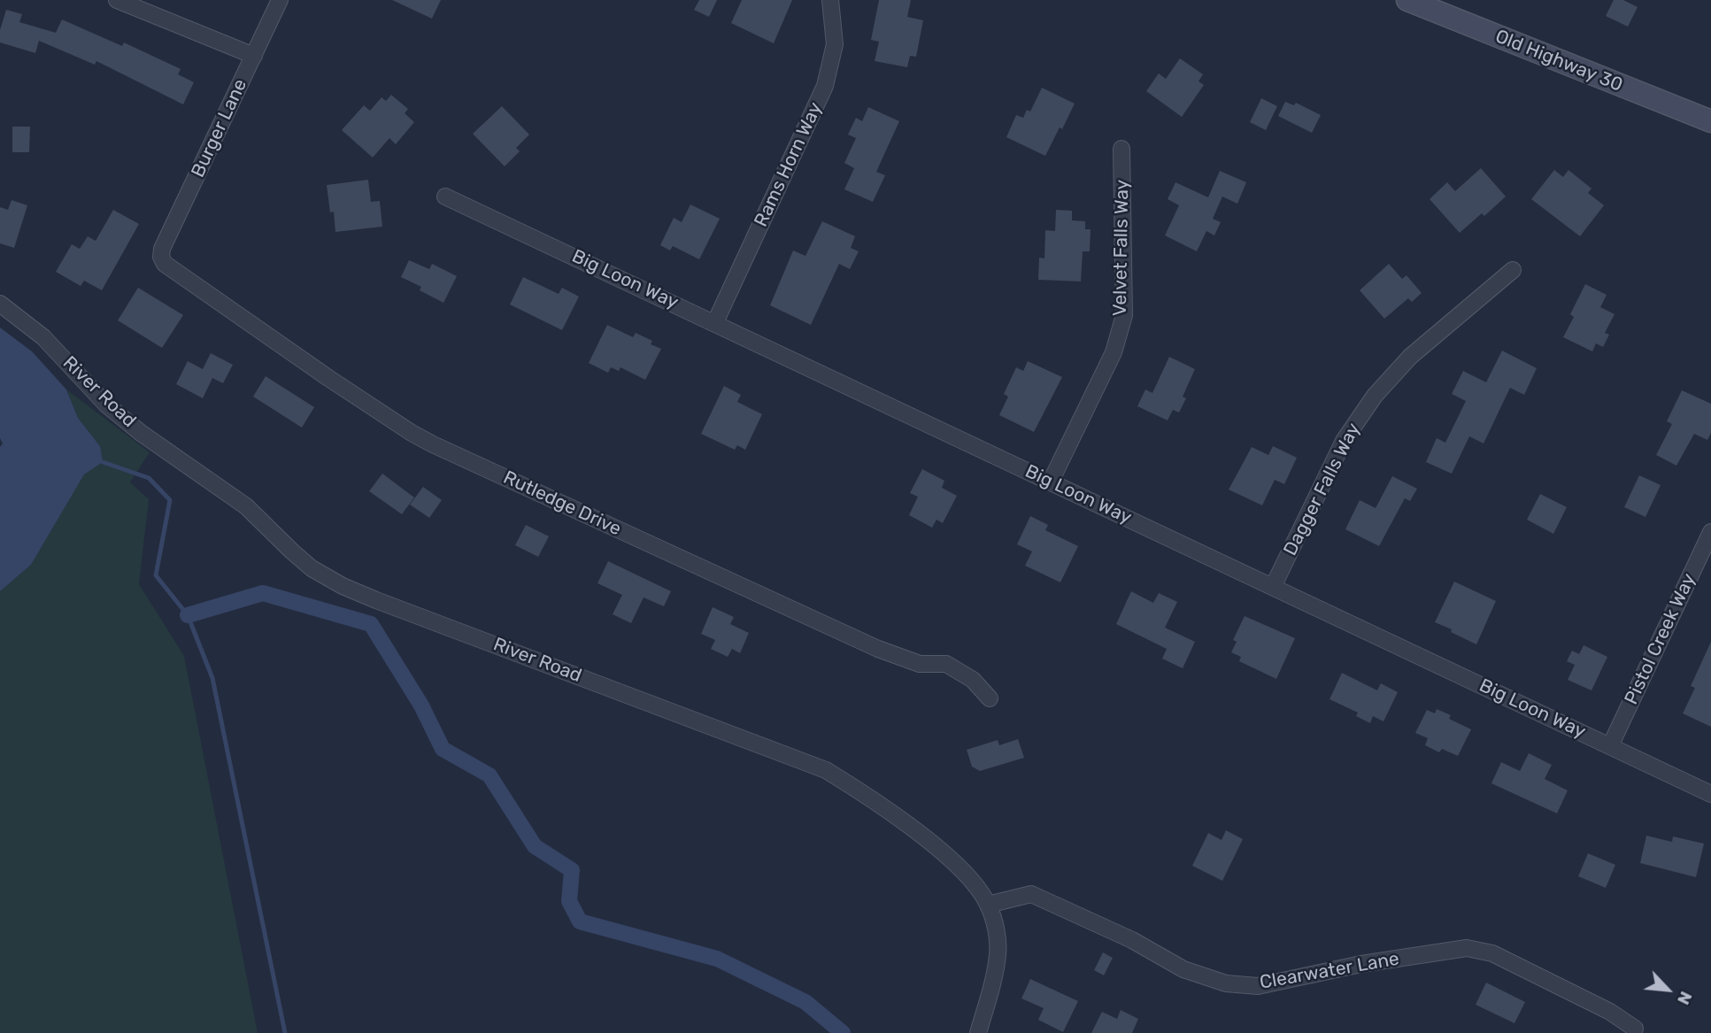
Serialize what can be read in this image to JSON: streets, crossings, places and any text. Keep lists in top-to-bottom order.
{
  "streets": {
    "street": [
      "Old Highway 30",
      "Burger Lane",
      "Rams Horn Way",
      "Velvet Falls Way",
      "Big Loon Way",
      "River Road",
      "Dagger Falls Way",
      "Rutledge Drive",
      "Pistol Creek Way",
      "Clearwater Lane"
    ]
  },
  "crossings": [
    ["Burger Lane", "Rutledge Drive"],
    ["Rams Horn Way", "Big Loon Way"],
    ["Velvet Falls Way", "Big Loon Way"],
    ["Big Loon Way", "Dagger Falls Way"],
    ["Big Loon Way", "Pistol Creek Way"],
    ["River Road", "Clearwater Lane"]
  ],
  "north": "bottom right"
}
